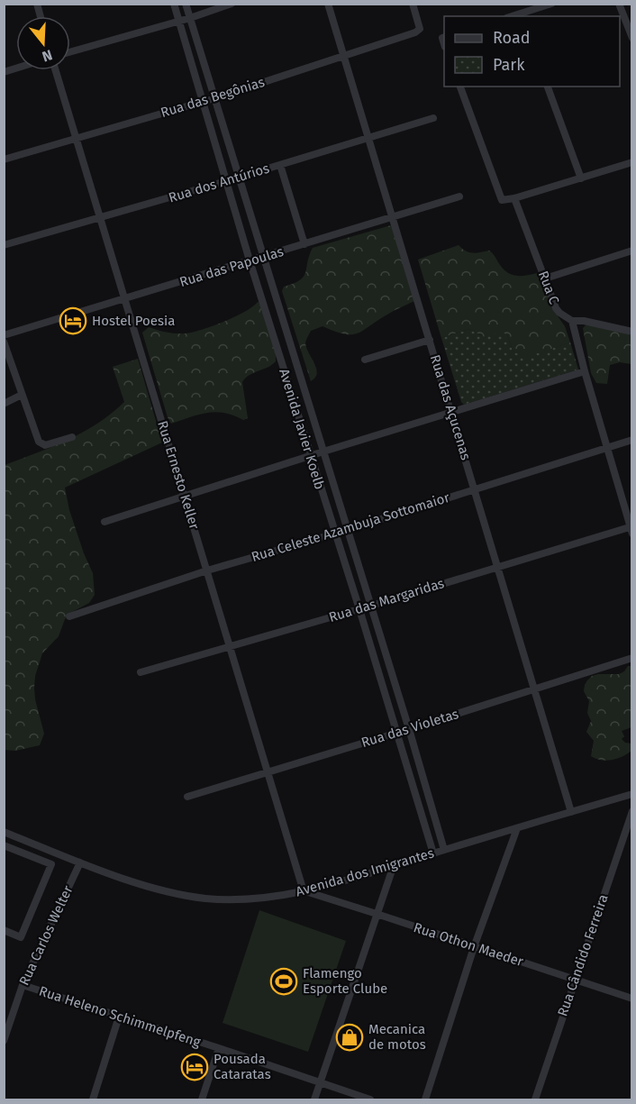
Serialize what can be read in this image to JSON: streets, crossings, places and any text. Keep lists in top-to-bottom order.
{
  "streets": {
    "street": [
      "Rua das Begônias",
      "Rua dos Antúrios",
      "Rua das Papoulas",
      "Rua C",
      "Rua das Açucenas",
      "Avenida Javier Koelb",
      "Rua Ernesto Keller",
      "Rua Celeste Azambuja Sottomaior",
      "Rua das Margaridas",
      "Rua das Violetas",
      "Avenida dos Imigrantes",
      "Rua Carlos Welter",
      "Rua Othon Maeder",
      "Rua Cândido Ferreira",
      "Rua Heleno Schimmelpfeng"
    ]
  },
  "crossings": [
    ["Rua das Begônias", "Rua das Açucenas"],
    ["Rua das Begônias", "Avenida Javier Koelb"],
    ["Rua das Begônias", "Rua Ernesto Keller"],
    ["Rua dos Antúrios", "Rua das Açucenas"],
    ["Rua dos Antúrios", "Avenida Javier Koelb"],
    ["Rua dos Antúrios", "Rua Ernesto Keller"],
    ["Rua das Papoulas", "Rua das Açucenas"],
    ["Rua das Papoulas", "Avenida Javier Koelb"],
    ["Rua das Papoulas", "Rua Ernesto Keller"],
    ["Rua das Açucenas", "Rua Celeste Azambuja Sottomaior"],
    ["Rua das Açucenas", "Rua das Margaridas"],
    ["Rua das Açucenas", "Rua das Violetas"],
    ["Rua das Açucenas", "Avenida dos Imigrantes"],
    ["Avenida Javier Koelb", "Rua Celeste Azambuja Sottomaior"],
    ["Avenida Javier Koelb", "Rua das Margaridas"],
    ["Avenida Javier Koelb", "Rua das Violetas"],
    ["Avenida Javier Koelb", "Avenida dos Imigrantes"],
    ["Rua Ernesto Keller", "Rua Celeste Azambuja Sottomaior"],
    ["Rua Ernesto Keller", "Rua das Margaridas"],
    ["Rua Ernesto Keller", "Rua das Violetas"],
    ["Rua Ernesto Keller", "Avenida dos Imigrantes"],
    ["Rua Ernesto Keller", "Rua Othon Maeder"],
    ["Avenida dos Imigrantes", "Rua Carlos Welter"],
    ["Avenida dos Imigrantes", "Rua Othon Maeder"],
    ["Rua Carlos Welter", "Rua Heleno Schimmelpfeng"],
    ["Rua Othon Maeder", "Rua Cândido Ferreira"]
  ],
  "places": {
    "hotel": ["Hostel Poesia", "Pousada Cataratas"],
    "sports": ["Flamengo Esporte Clube"],
    "shop": ["Mecanica de motos"]
  },
  "legend": ["Road", "Park"],
  "north": "bottom"
}
